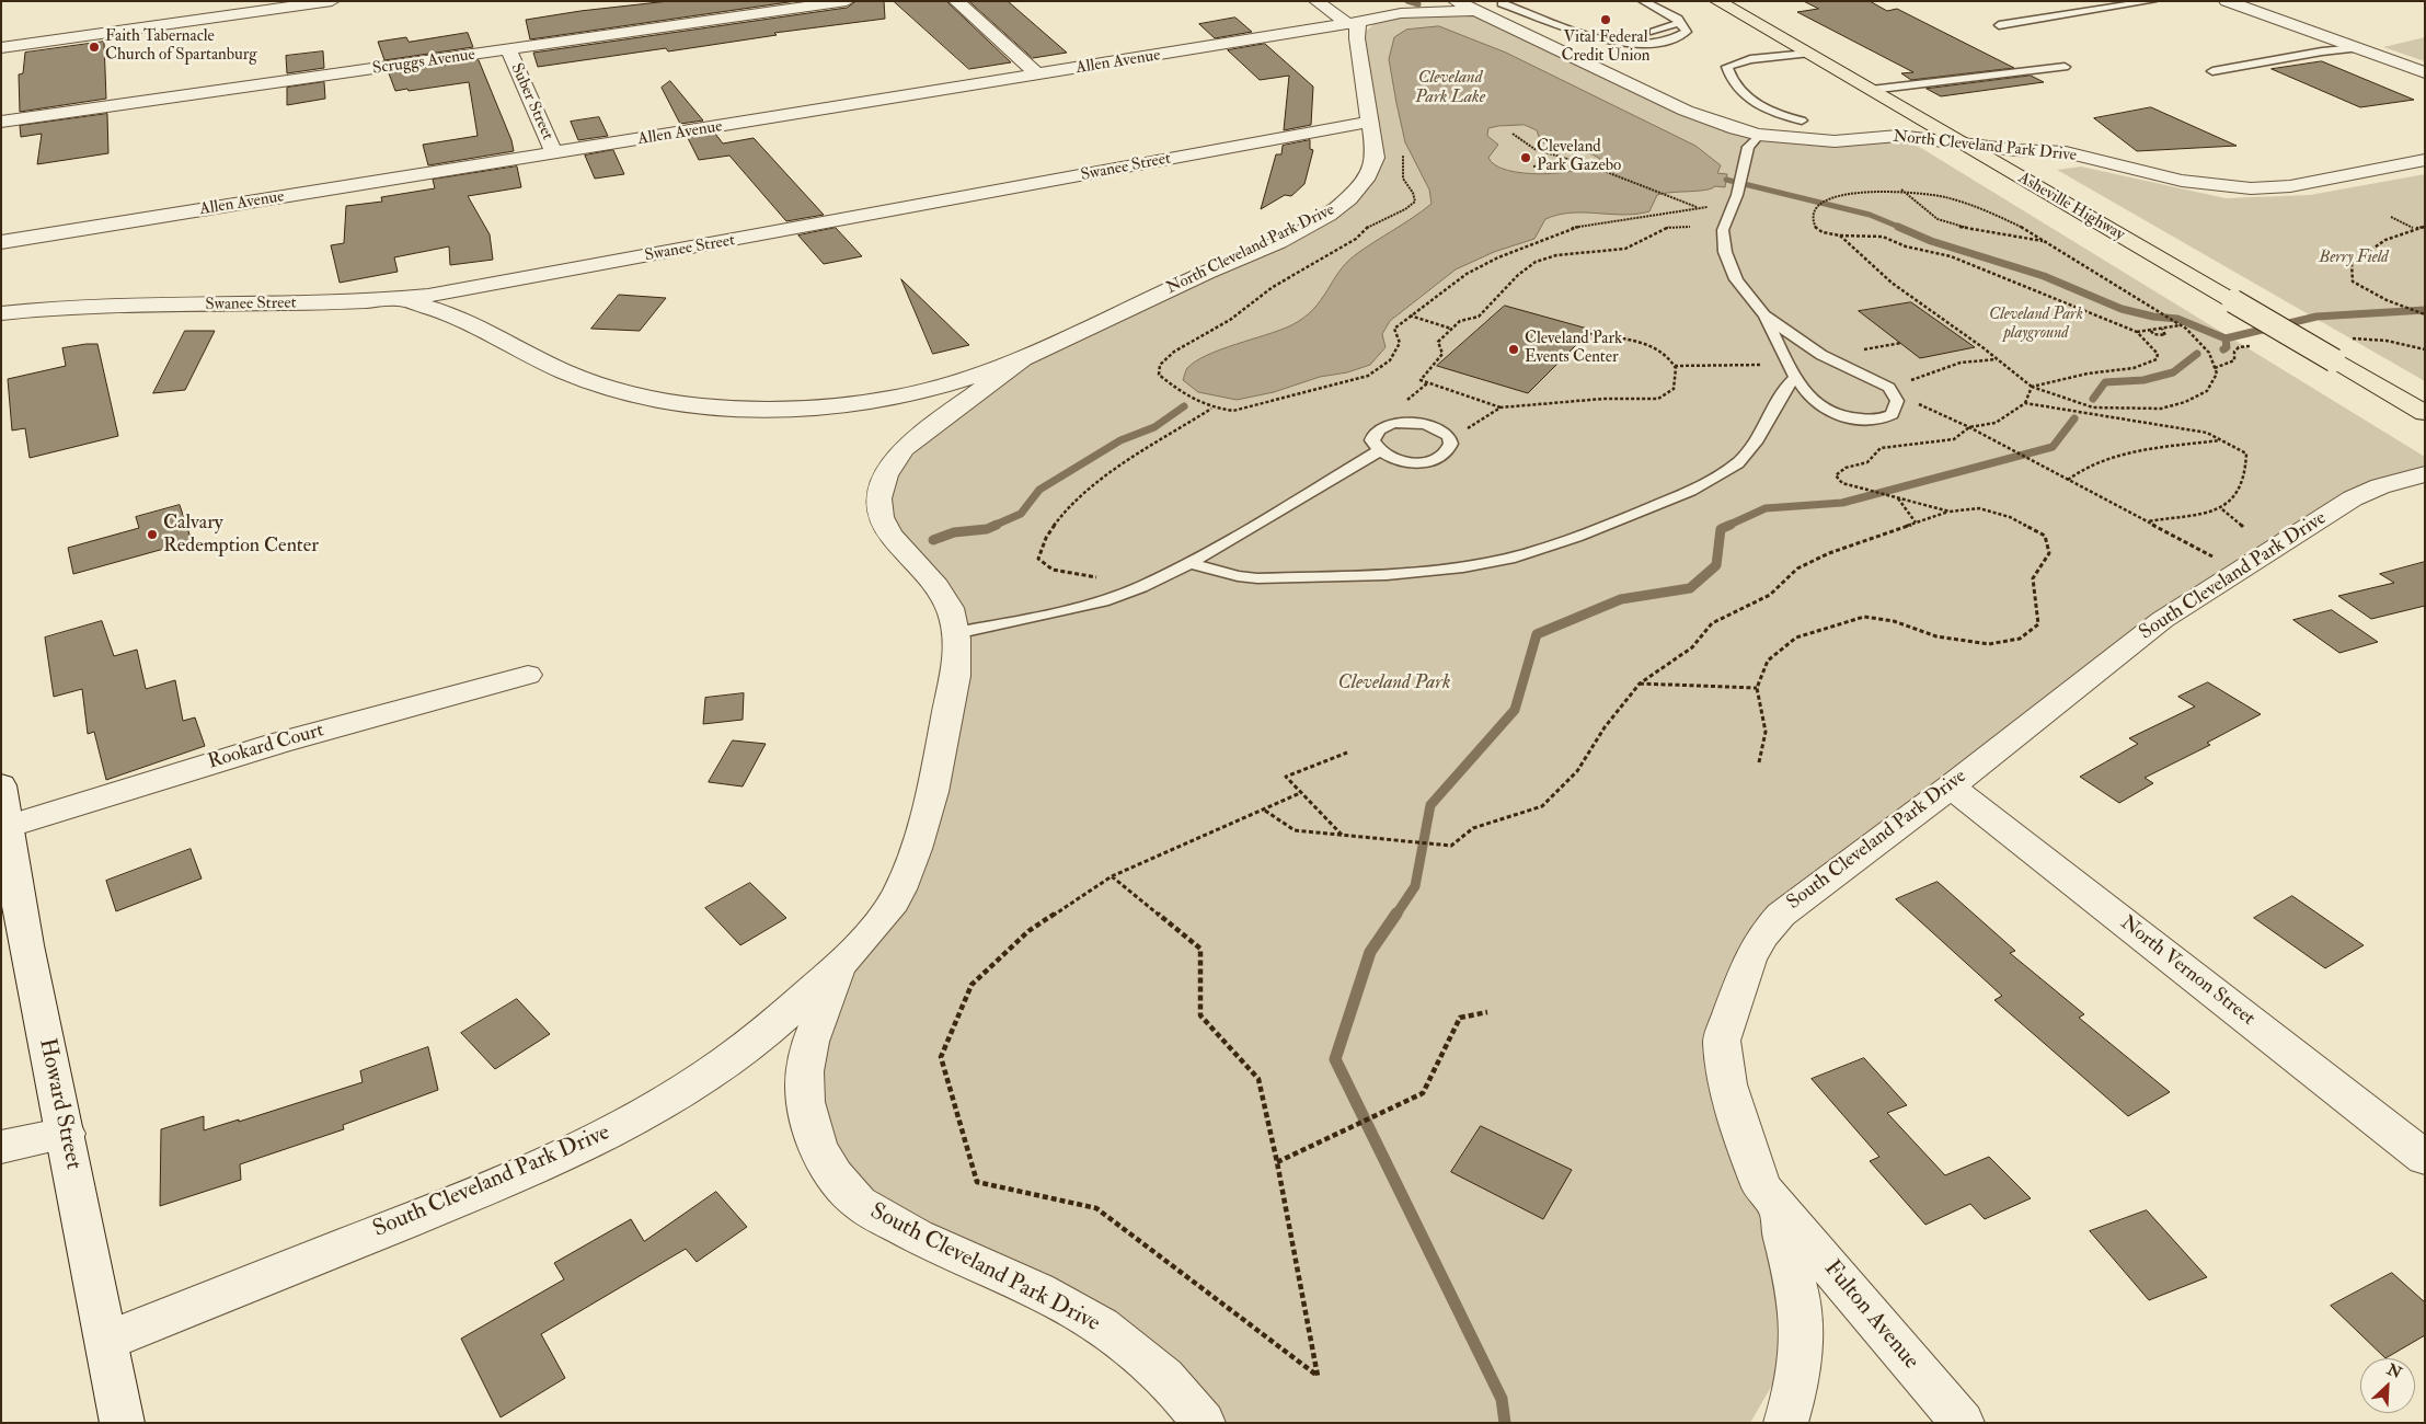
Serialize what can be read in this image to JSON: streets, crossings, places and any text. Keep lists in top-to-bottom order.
{
  "streets": {
    "main road": ["Asheville Highway"],
    "street": [
      "Scruggs Avenue",
      "Allen Avenue",
      "Suber Street",
      "North Cleveland Park Drive",
      "Swanee Street",
      "South Cleveland Park Drive",
      "Rookard Court",
      "North Vernon Street",
      "Howard Street",
      "Fulton Avenue"
    ]
  },
  "crossings": [
    ["Scruggs Avenue", "Suber Street"],
    ["Allen Avenue", "Suber Street"],
    ["Allen Avenue", "North Cleveland Park Drive"],
    ["North Cleveland Park Drive", "Swanee Street"],
    ["North Cleveland Park Drive", "Asheville Highway"],
    ["North Cleveland Park Drive", "South Cleveland Park Drive"],
    ["South Cleveland Park Drive", "North Vernon Street"],
    ["South Cleveland Park Drive", "Howard Street"],
    ["South Cleveland Park Drive", "Fulton Avenue"],
    ["Rookard Court", "Howard Street"]
  ],
  "water": ["Cleveland Park Lake"],
  "parks": ["Berry Field", "Cleveland Park playground", "Cleveland Park"],
  "places": [
    "Vital Federal Credit Union",
    "Faith Tabernacle Church of Spartanburg",
    "Cleveland Park Gazebo",
    "Cleveland Park Events Center",
    "Calvary Redemption Center"
  ],
  "north": "top right"
}
